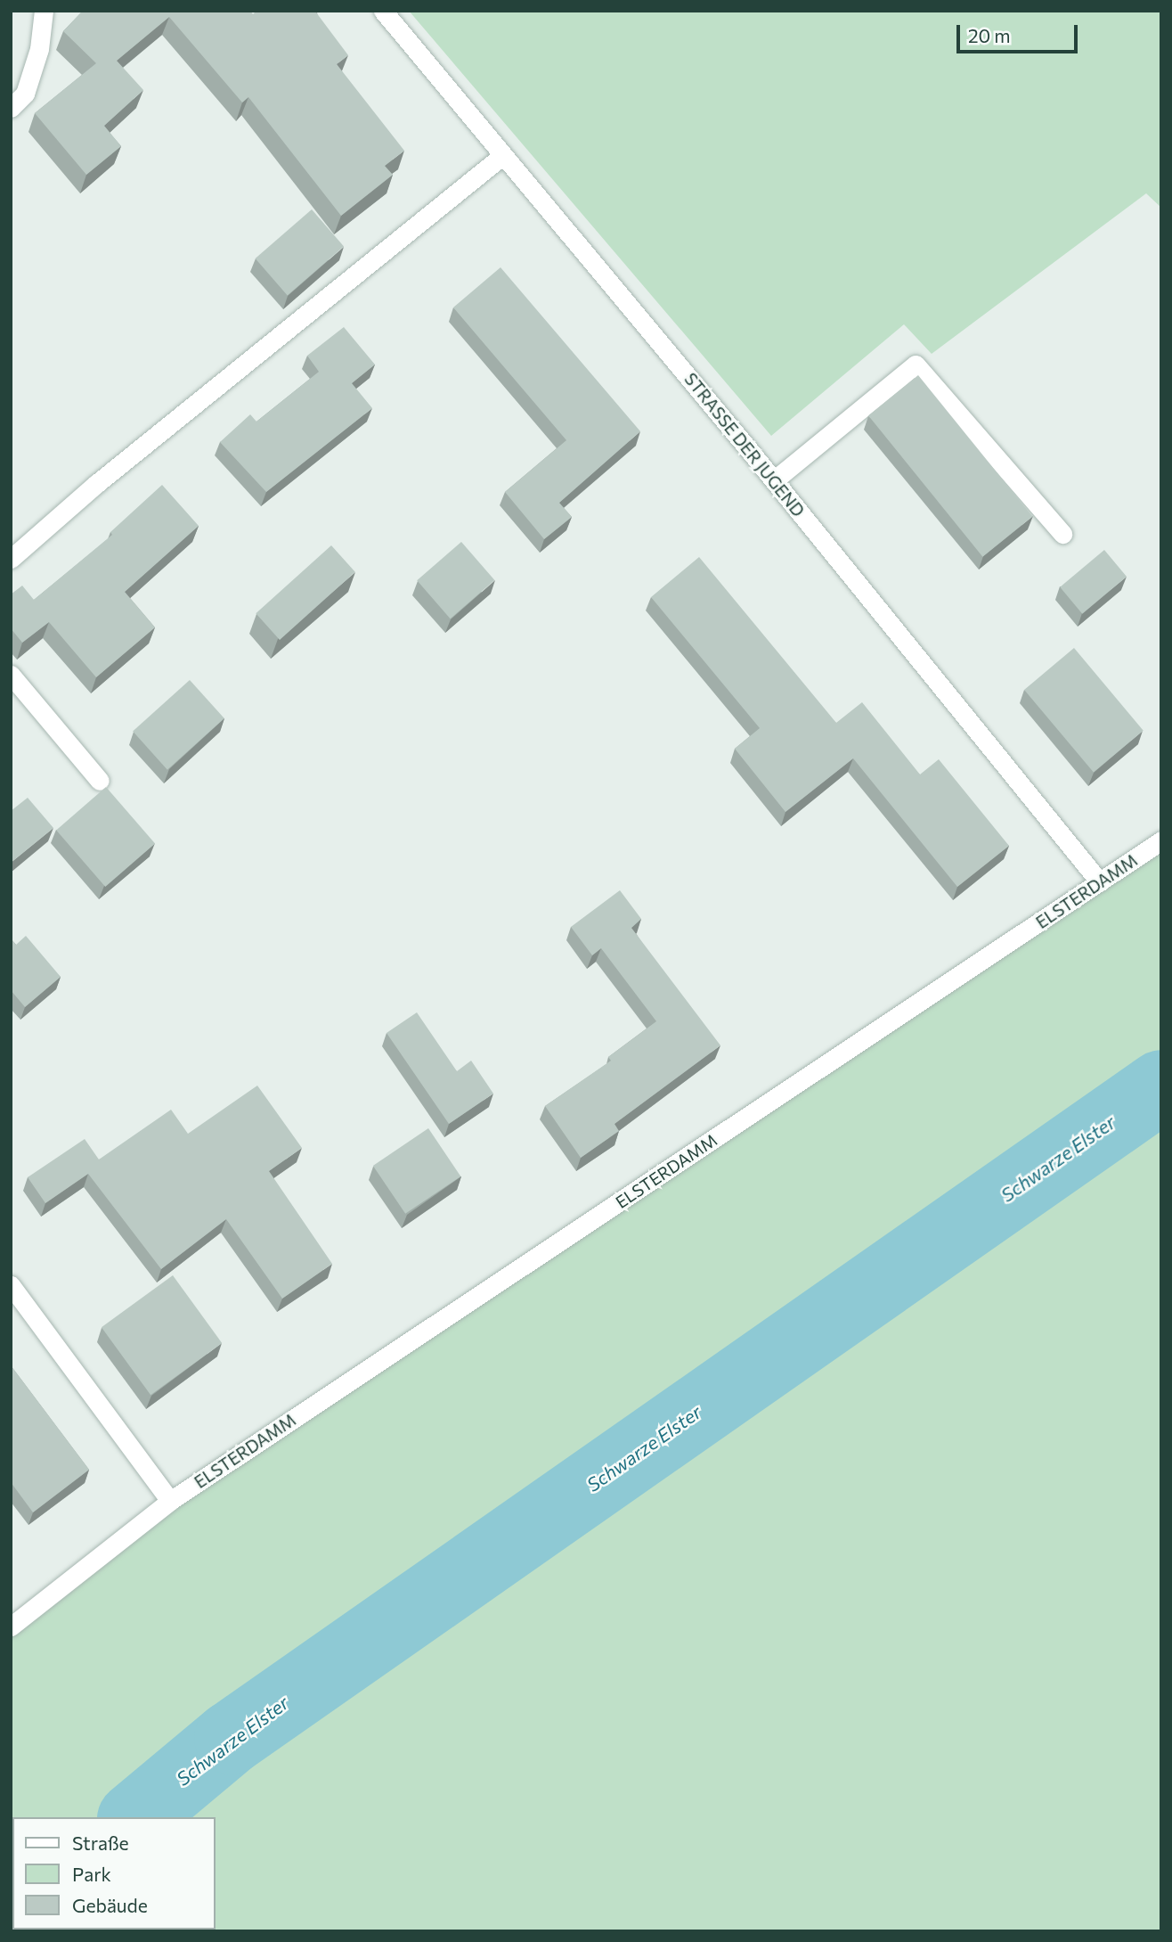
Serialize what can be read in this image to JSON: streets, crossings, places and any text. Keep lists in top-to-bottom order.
{
  "streets": {
    "street": ["STRASSE DER JUGEND", "ELSTERDAMM"]
  },
  "crossings": [
    ["STRASSE DER JUGEND", "ELSTERDAMM"]
  ],
  "water": ["Schwarze Elster"],
  "legend": ["Straße", "Park", "Gebäude"],
  "scale_bar": "20 m"
}
